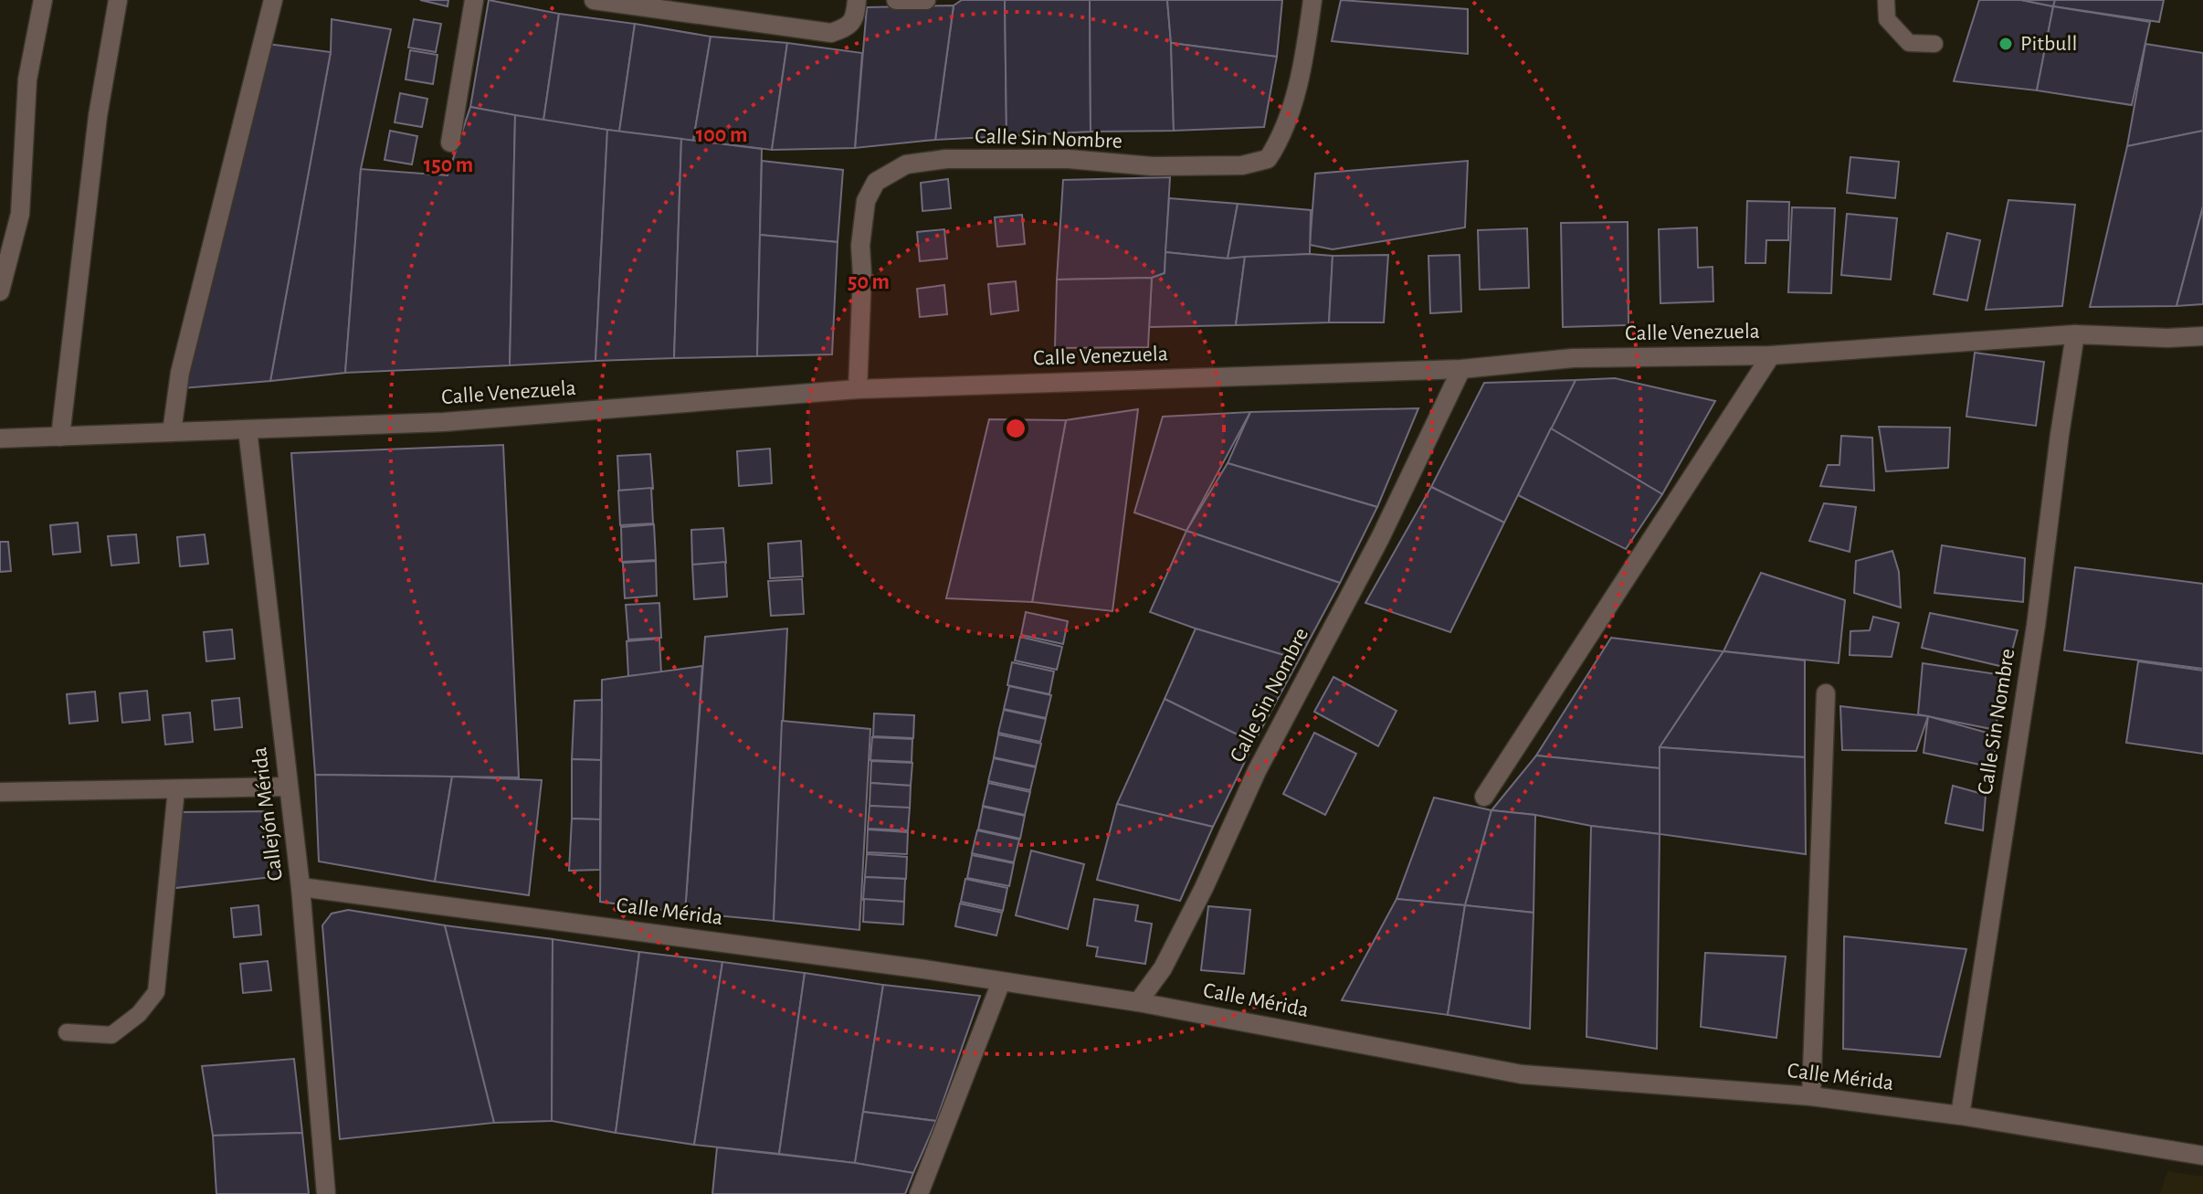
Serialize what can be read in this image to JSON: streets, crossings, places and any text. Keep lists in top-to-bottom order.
{
  "streets": {
    "street": [
      "Calle Sin Nombre",
      "Calle Venezuela",
      "Callejón Mérida",
      "Calle Mérida"
    ]
  },
  "crossings": [
    ["Calle Sin Nombre", "Calle Venezuela"],
    ["Calle Sin Nombre", "Calle Mérida"],
    ["Calle Venezuela", "Callejón Mérida"],
    ["Callejón Mérida", "Calle Mérida"]
  ],
  "places": ["Pitbull"],
  "rings": ["100 m", "150 m", "50 m"]
}
